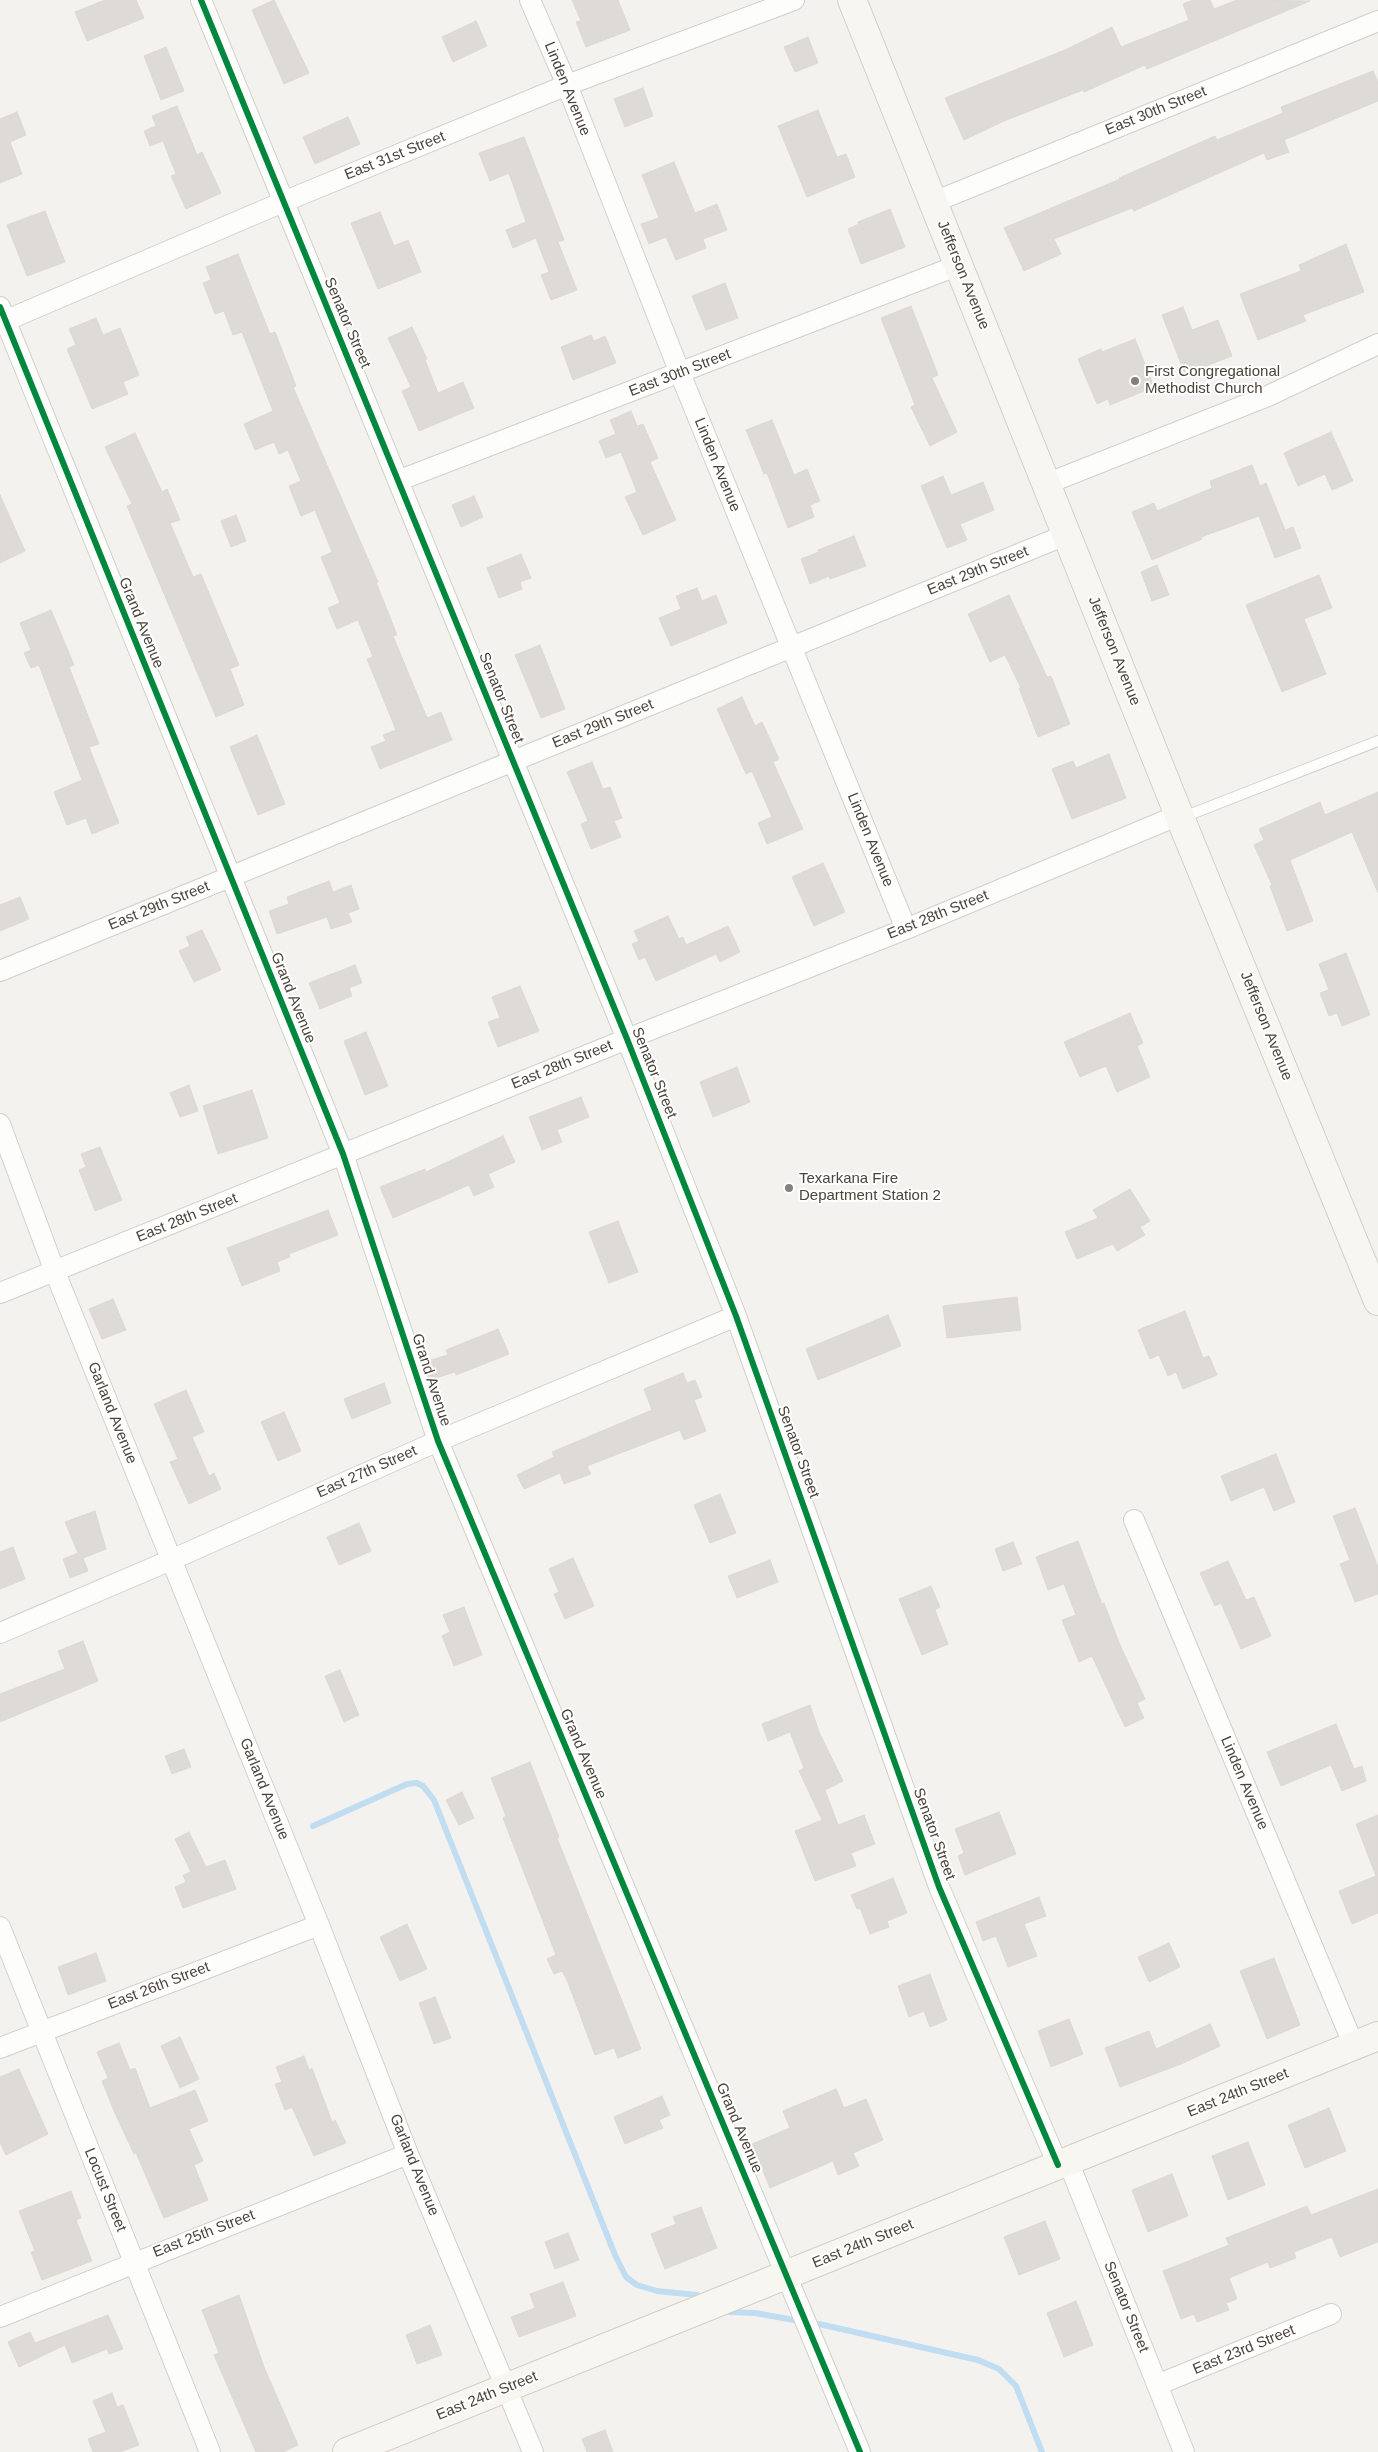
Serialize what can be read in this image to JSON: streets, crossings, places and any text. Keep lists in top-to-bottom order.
{
  "streets": {
    "main road": ["Jefferson Avenue", "East 24th Street"],
    "street": [
      "Linden Avenue",
      "East 30th Street",
      "East 31st Street",
      "Senator Street",
      "East 29th Street",
      "Grand Avenue",
      "East 28th Street",
      "Garland Avenue",
      "East 27th Street",
      "East 26th Street",
      "Locust Street",
      "East 25th Street",
      "East 23rd Street"
    ]
  },
  "crossings": [
    ["Linden Avenue", "East 30th Street"],
    ["Linden Avenue", "East 31st Street"],
    ["Linden Avenue", "East 29th Street"],
    ["Linden Avenue", "East 28th Street"],
    ["Linden Avenue", "East 24th Street"],
    ["East 30th Street", "Jefferson Avenue"],
    ["East 30th Street", "Senator Street"],
    ["East 31st Street", "Senator Street"],
    ["East 31st Street", "Grand Avenue"],
    ["Jefferson Avenue", "East 29th Street"],
    ["Jefferson Avenue", "East 28th Street"],
    ["Senator Street", "East 29th Street"],
    ["Senator Street", "East 28th Street"],
    ["Senator Street", "East 27th Street"],
    ["Senator Street", "East 24th Street"],
    ["Senator Street", "East 23rd Street"],
    ["East 29th Street", "Grand Avenue"],
    ["Grand Avenue", "East 28th Street"],
    ["Grand Avenue", "East 27th Street"],
    ["Grand Avenue", "East 24th Street"],
    ["East 28th Street", "Garland Avenue"],
    ["Garland Avenue", "East 27th Street"],
    ["Garland Avenue", "East 26th Street"],
    ["Garland Avenue", "East 24th Street"],
    ["Garland Avenue", "East 25th Street"],
    ["East 26th Street", "Locust Street"],
    ["Locust Street", "East 25th Street"]
  ],
  "places": ["First Congregational Methodist Church", "Texarkana Fire Department Station 2"]
}
